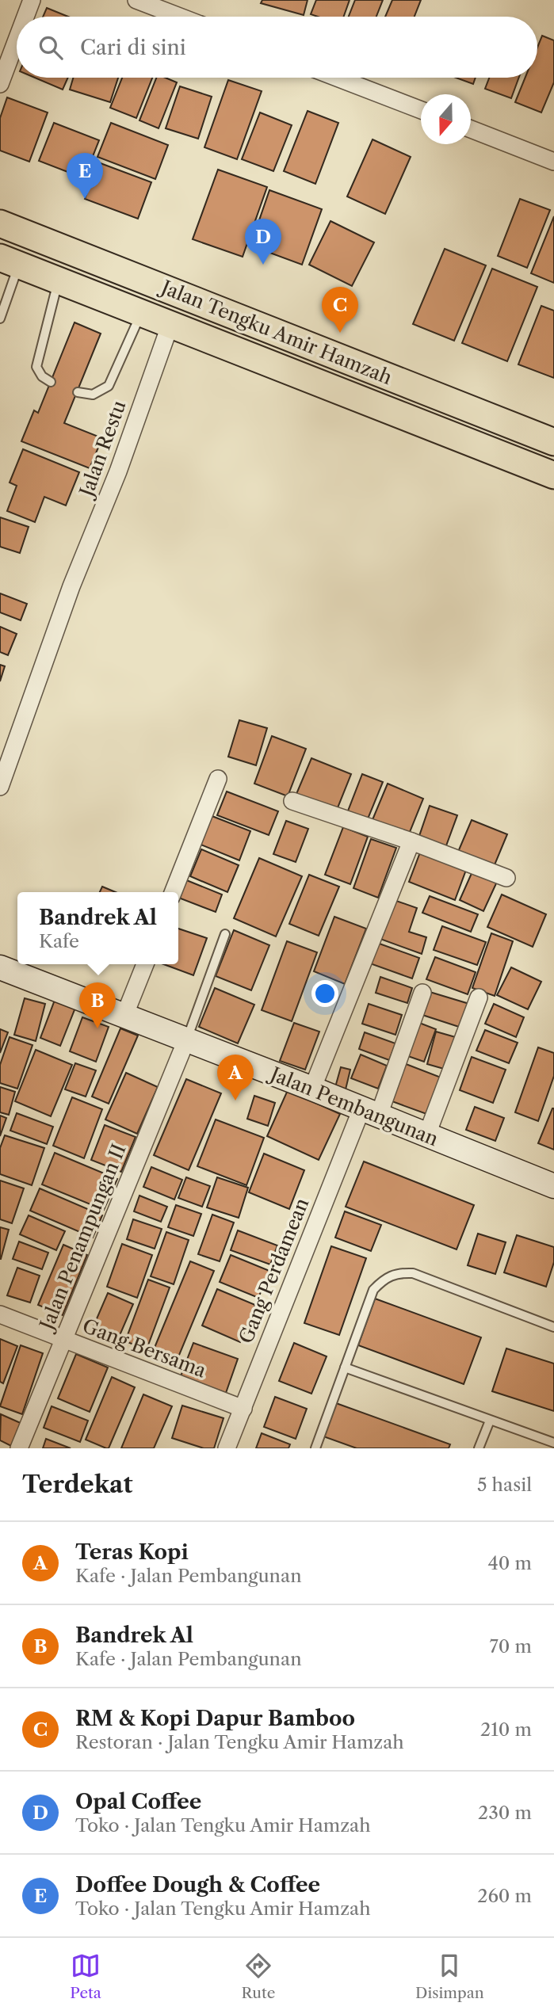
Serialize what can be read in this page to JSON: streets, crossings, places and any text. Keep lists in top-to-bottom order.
{
  "streets": {
    "main road": ["Jalan Tengku Amir Hamzah"],
    "street": [
      "Jalan Restu",
      "Jalan Pembangunan",
      "Jalan Penampungan II",
      "Gang Perdamean",
      "Gang Bersama"
    ]
  },
  "crossings": [
    ["Jalan Tengku Amir Hamzah", "Jalan Restu"],
    ["Jalan Pembangunan", "Jalan Penampungan II"],
    ["Jalan Pembangunan", "Gang Perdamean"],
    ["Jalan Penampungan II", "Gang Bersama"],
    ["Gang Perdamean", "Gang Bersama"]
  ],
  "north": "bottom",
  "page": {
    "search": "Cari di sini",
    "pins": [
      "E",
      "D",
      "C",
      "B",
      "A"
    ],
    "popup": ["Bandrek Al", "Kafe"],
    "heading": ["Terdekat", "5 hasil"],
    "list": [
      {
        "mark": "A",
        "name": "Teras Kopi",
        "note": "Kafe · Jalan Pembangunan",
        "value": "40 m"
      },
      {
        "mark": "B",
        "name": "Bandrek Al",
        "note": "Kafe · Jalan Pembangunan",
        "value": "70 m"
      },
      {
        "mark": "C",
        "name": "RM & Kopi Dapur Bamboo",
        "note": "Restoran · Jalan Tengku Amir Hamzah",
        "value": "210 m"
      },
      {
        "mark": "D",
        "name": "Opal Coffee",
        "note": "Toko · Jalan Tengku Amir Hamzah",
        "value": "230 m"
      },
      {
        "mark": "E",
        "name": "Doffee Dough & Coffee",
        "note": "Toko · Jalan Tengku Amir Hamzah",
        "value": "260 m"
      }
    ],
    "nav": ["Peta", "Rute", "Disimpan"]
  }
}
